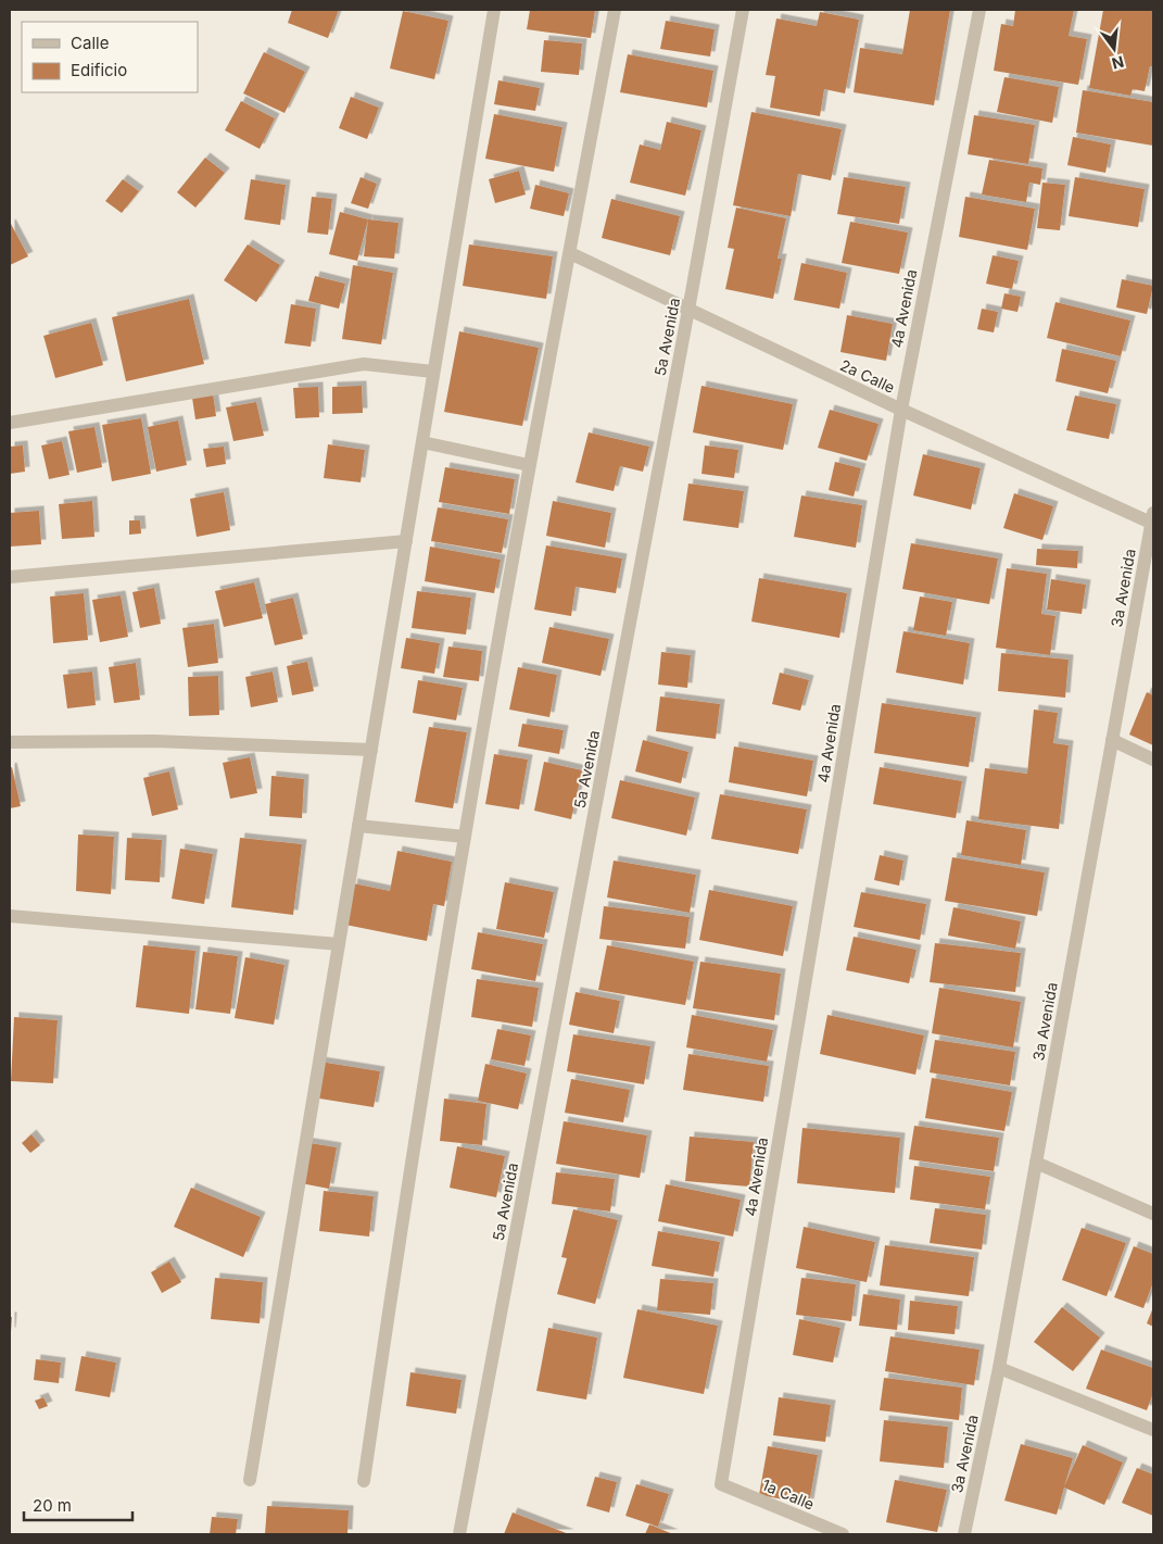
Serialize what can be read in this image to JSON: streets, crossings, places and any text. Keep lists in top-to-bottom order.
{
  "streets": {
    "street": [
      "4a Avenida",
      "5a Avenida",
      "2a Calle",
      "3a Avenida",
      "1a Calle"
    ]
  },
  "crossings": [
    ["4a Avenida", "2a Calle"],
    ["4a Avenida", "1a Calle"],
    ["5a Avenida", "2a Calle"],
    ["2a Calle", "3a Avenida"]
  ],
  "legend": ["Calle", "Edificio"],
  "scale_bar": "20 m",
  "north": "bottom"
}
